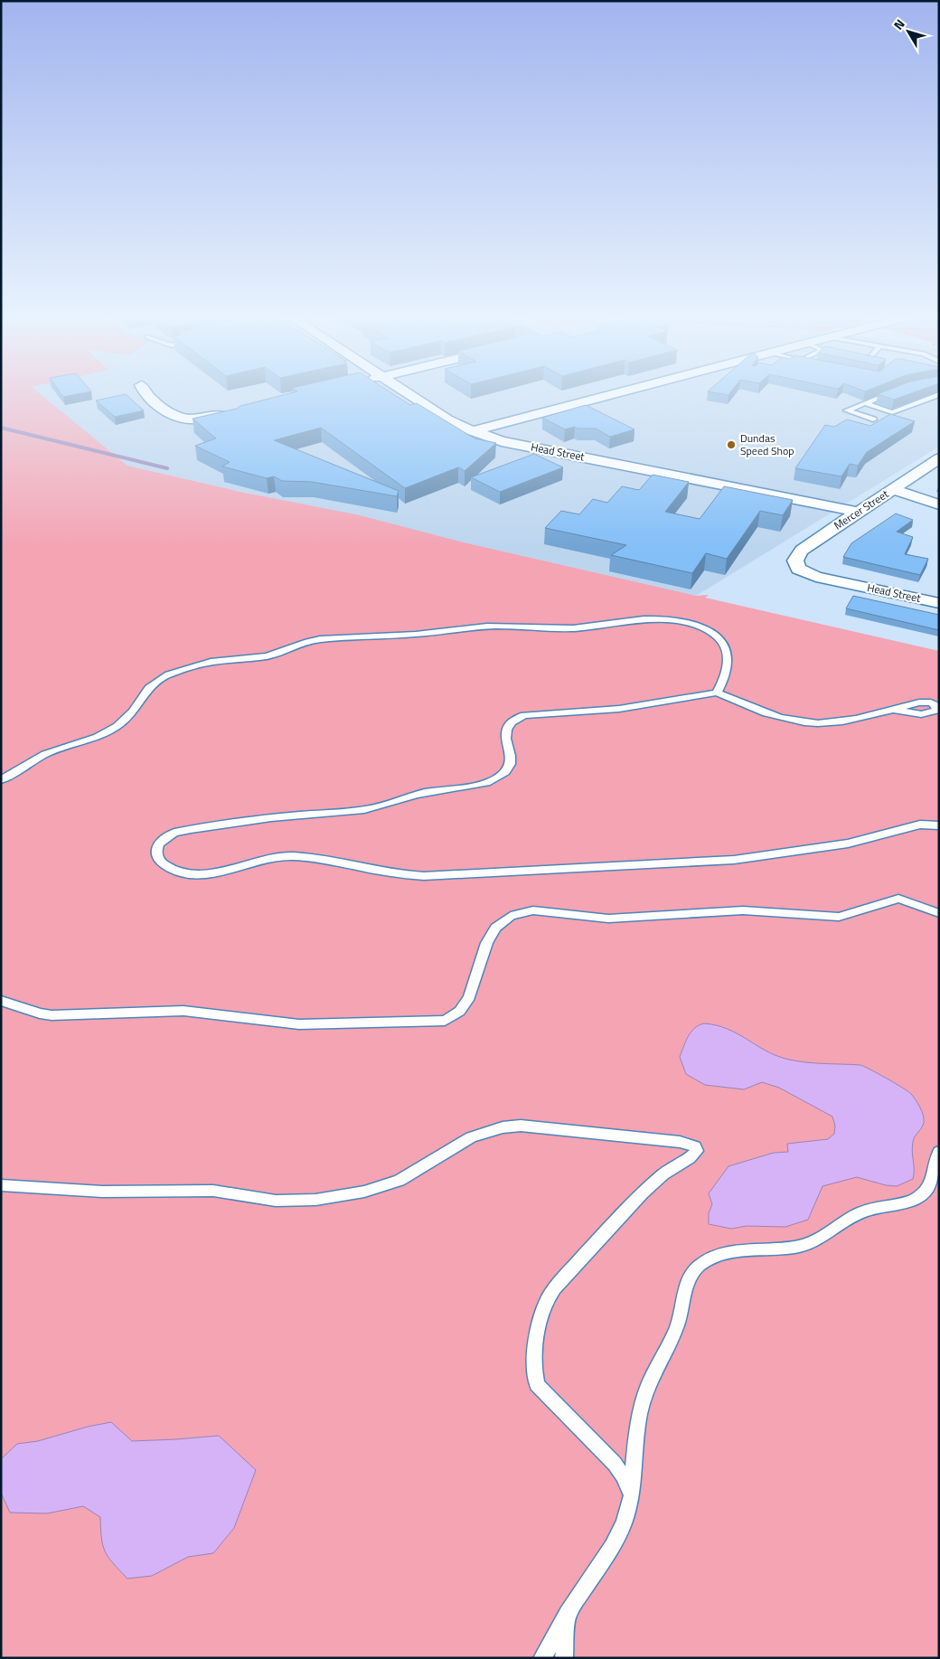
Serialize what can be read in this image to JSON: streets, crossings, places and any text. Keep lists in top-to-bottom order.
{
  "streets": {
    "street": ["Head Street", "Mercer Street"]
  },
  "crossings": [
    ["Head Street", "Mercer Street"]
  ],
  "places": ["Dundas Speed Shop"],
  "north": "top left"
}
